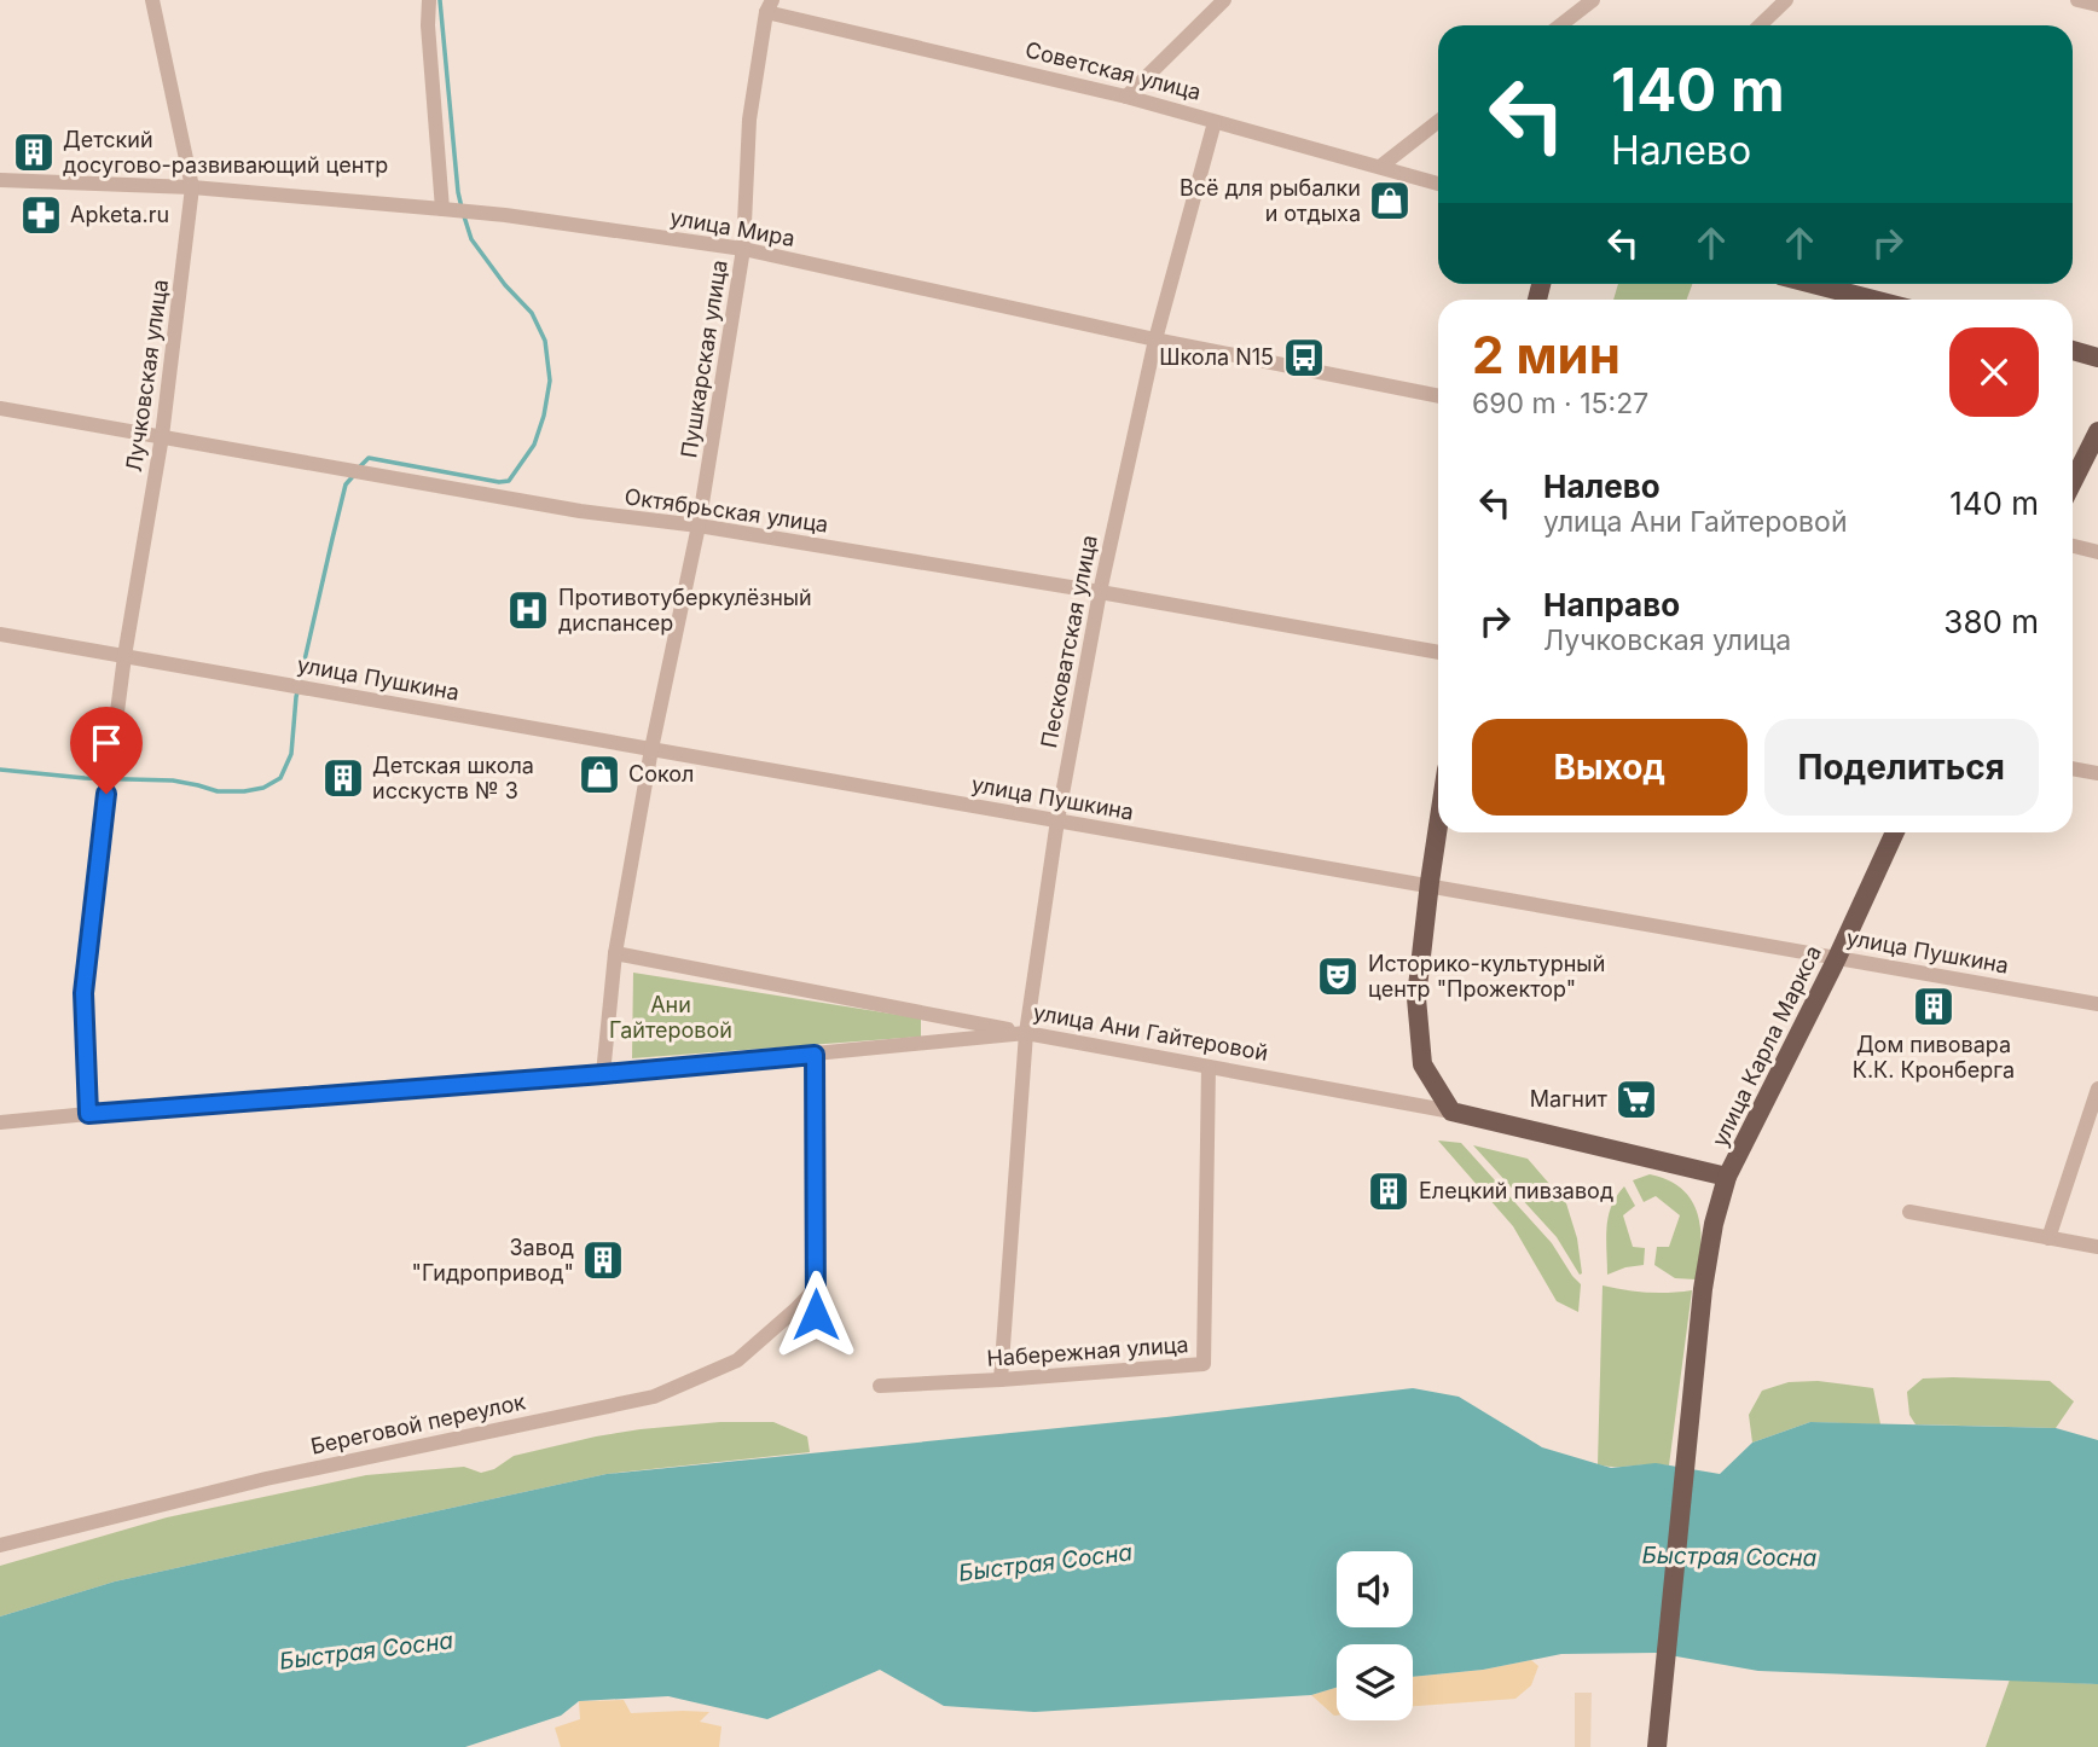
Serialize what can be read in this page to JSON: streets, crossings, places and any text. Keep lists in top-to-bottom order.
{
  "streets": {
    "main road": ["улица Ани Гайтеровой", "улица Карла Маркса"],
    "street": [
      "Советская улица",
      "улица Мира",
      "Пушкарская улица",
      "Лучковская улица",
      "Октябрьская улица",
      "Песковатская улица",
      "улица Пушкина",
      "Набережная улица",
      "Береговой переулок"
    ]
  },
  "crossings": [
    ["Советская улица", "Пушкарская улица"],
    ["Советская улица", "Песковатская улица"],
    ["улица Мира", "Пушкарская улица"],
    ["улица Мира", "Лучковская улица"],
    ["улица Мира", "Песковатская улица"],
    ["Пушкарская улица", "Октябрьская улица"],
    ["Пушкарская улица", "улица Пушкина"],
    ["Пушкарская улица", "улица Ани Гайтеровой"],
    ["Лучковская улица", "Октябрьская улица"],
    ["Лучковская улица", "улица Пушкина"],
    ["Октябрьская улица", "Песковатская улица"],
    ["Песковатская улица", "улица Пушкина"],
    ["Песковатская улица", "улица Ани Гайтеровой"],
    ["Песковатская улица", "Набережная улица"],
    ["улица Пушкина", "улица Карла Маркса"],
    ["улица Ани Гайтеровой", "улица Карла Маркса"],
    ["улица Ани Гайтеровой", "Набережная улица"]
  ],
  "water": ["Быстрая Сосна"],
  "parks": ["Ани Гайтеровой"],
  "places": {
    "building": [
      "Детский досугово-развивающий центр",
      "Детская школа исскуств № 3",
      "Дом пивовара К.К. Кронберга",
      "Елецкий пивзавод",
      "Завод \"Гидропривод\""
    ],
    "shop": ["Всё для рыбалки и отдыха", "Сокол"],
    "pharmacy": ["Apketa.ru"],
    "bus stop": ["Школа N15"],
    "hospital": ["Противотуберкулёзный диспансер"],
    "theatre": ["Историко-культурный центр \"Прожектор\""],
    "supermarket": ["Магнит"]
  },
  "page": {
    "turn": ["140 m", "Налево"],
    "heading": ["2 мин", "690 m · 15:27"],
    "list": [
      {
        "name": "Налево",
        "note": "улица Ани Гайтеровой",
        "value": "140 m"
      },
      {
        "name": "Направо",
        "note": "Лучковская улица",
        "value": "380 m"
      }
    ],
    "buttons": ["Выход", "Поделиться"]
  }
}
